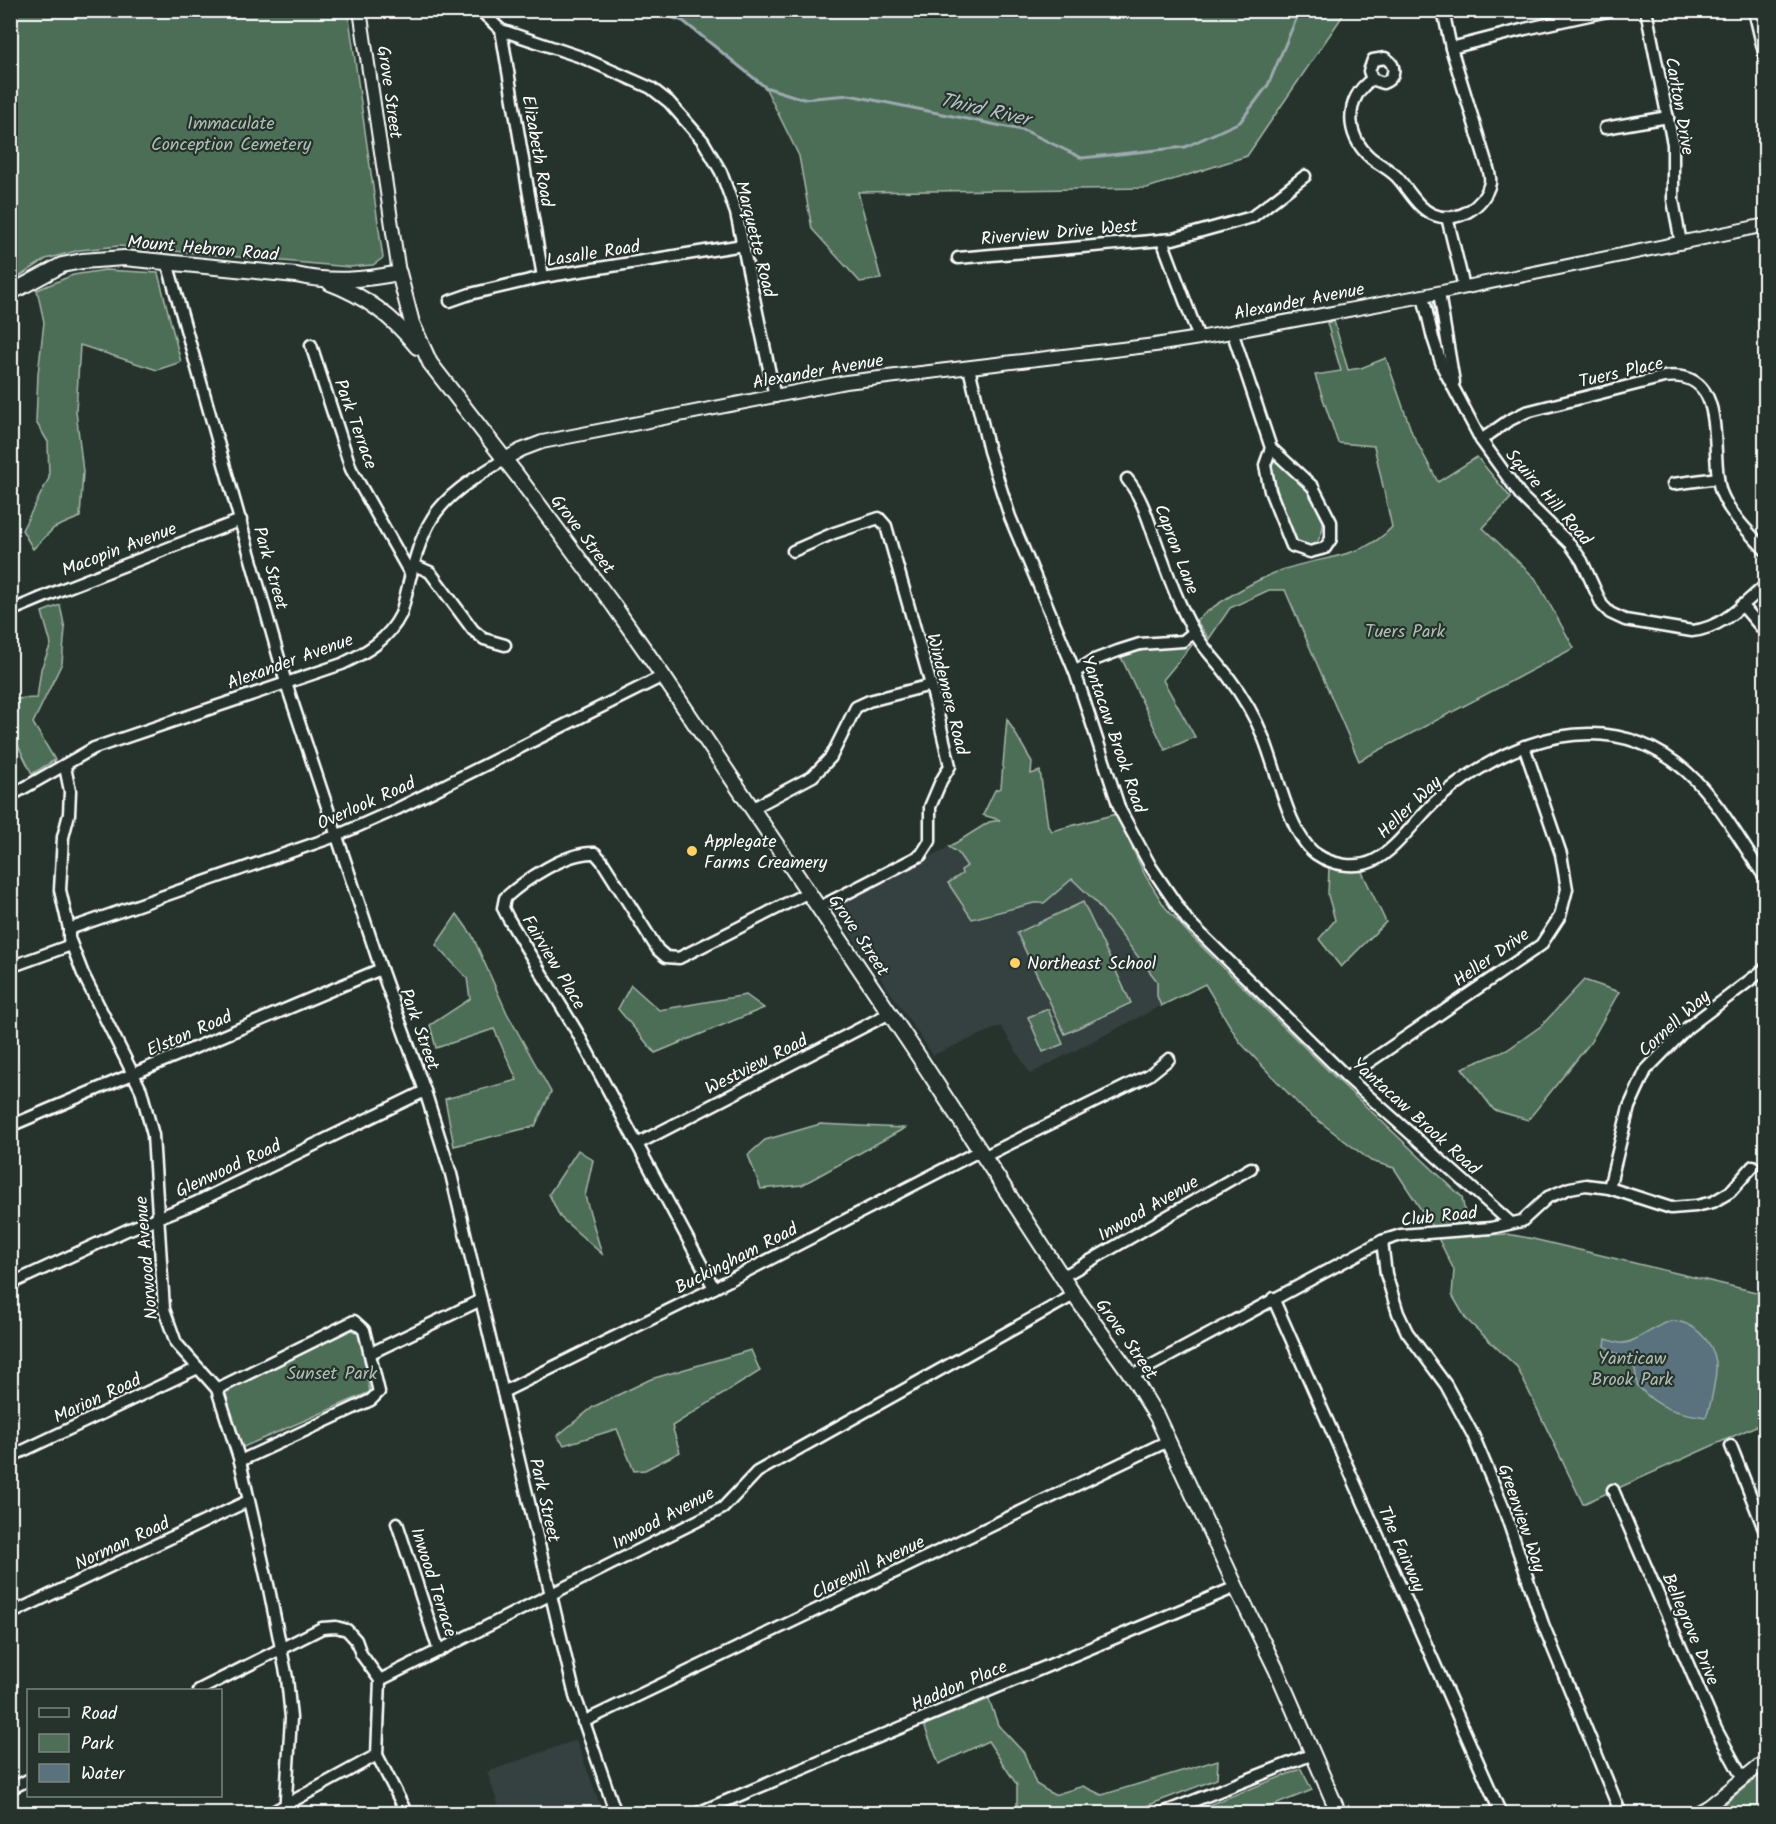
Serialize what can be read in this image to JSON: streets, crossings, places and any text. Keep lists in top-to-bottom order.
{
  "streets": {
    "main road": ["Grove Street", "Mount Hebron Road"],
    "street": [
      "Carlton Drive",
      "Elizabeth Road",
      "Riverview Drive West",
      "Marquette Road",
      "Lasalle Road",
      "Alexander Avenue",
      "Tuers Place",
      "Park Terrace",
      "Squire Hill Road",
      "Macopin Avenue",
      "Capron Lane",
      "Park Street",
      "Windemere Road",
      "Yantacaw Brook Road",
      "Overlook Road",
      "Heller Way",
      "Heller Drive",
      "Fairview Place",
      "Cornell Way",
      "Elston Road",
      "Westview Road",
      "Glenwood Road",
      "Inwood Avenue",
      "Club Road",
      "Norwood Avenue",
      "Buckingham Road",
      "Marion Road",
      "Greenview Way",
      "Norman Road",
      "The Fairway",
      "Clarewill Avenue",
      "Inwood Terrace",
      "Bellegrove Drive",
      "Haddon Place"
    ]
  },
  "crossings": [
    ["Grove Street", "Mount Hebron Road"],
    ["Grove Street", "Alexander Avenue"],
    ["Grove Street", "Windemere Road"],
    ["Grove Street", "Overlook Road"],
    ["Grove Street", "Fairview Place"],
    ["Grove Street", "Westview Road"],
    ["Grove Street", "Inwood Avenue"],
    ["Grove Street", "Club Road"],
    ["Grove Street", "Buckingham Road"],
    ["Grove Street", "Clarewill Avenue"],
    ["Grove Street", "Haddon Place"],
    ["Carlton Drive", "Alexander Avenue"],
    ["Elizabeth Road", "Marquette Road"],
    ["Elizabeth Road", "Lasalle Road"],
    ["Marquette Road", "Lasalle Road"],
    ["Marquette Road", "Alexander Avenue"],
    ["Mount Hebron Road", "Park Street"],
    ["Alexander Avenue", "Park Terrace"],
    ["Alexander Avenue", "Squire Hill Road"],
    ["Alexander Avenue", "Park Street"],
    ["Alexander Avenue", "Yantacaw Brook Road"],
    ["Alexander Avenue", "Norwood Avenue"],
    ["Tuers Place", "Squire Hill Road"],
    ["Macopin Avenue", "Park Street"],
    ["Capron Lane", "Heller Way"],
    ["Park Street", "Overlook Road"],
    ["Park Street", "Elston Road"],
    ["Park Street", "Glenwood Road"],
    ["Park Street", "Inwood Avenue"],
    ["Park Street", "Buckingham Road"],
    ["Park Street", "Clarewill Avenue"],
    ["Yantacaw Brook Road", "Heller Drive"],
    ["Yantacaw Brook Road", "Club Road"],
    ["Overlook Road", "Norwood Avenue"],
    ["Heller Way", "Heller Drive"],
    ["Fairview Place", "Westview Road"],
    ["Fairview Place", "Buckingham Road"],
    ["Cornell Way", "Club Road"],
    ["Elston Road", "Norwood Avenue"],
    ["Glenwood Road", "Norwood Avenue"],
    ["Inwood Avenue", "Inwood Terrace"],
    ["Club Road", "Greenview Way"],
    ["Club Road", "The Fairway"],
    ["Norwood Avenue", "Marion Road"],
    ["Norwood Avenue", "Norman Road"]
  ],
  "water": ["Third River"],
  "parks": [
    "Immaculate Conception Cemetery",
    "Tuers Park",
    "Yanticaw Brook Park",
    "Sunset Park"
  ],
  "places": ["Applegate Farms Creamery", "Northeast School"],
  "legend": ["Road", "Park", "Water"]
}
